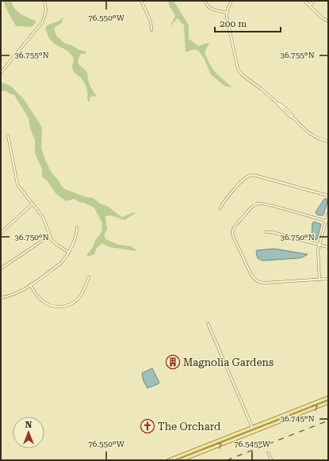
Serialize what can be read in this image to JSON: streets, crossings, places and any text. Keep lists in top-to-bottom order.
{
  "places": {
    "building": ["Magnolia Gardens"],
    "church": ["The Orchard"]
  },
  "scale_bar": "200 m",
  "north": "top",
  "coordinates": [
    "76.550°W",
    "36.755°N",
    "36.750°N",
    "36.745°N",
    "76.545°W"
  ]
}
